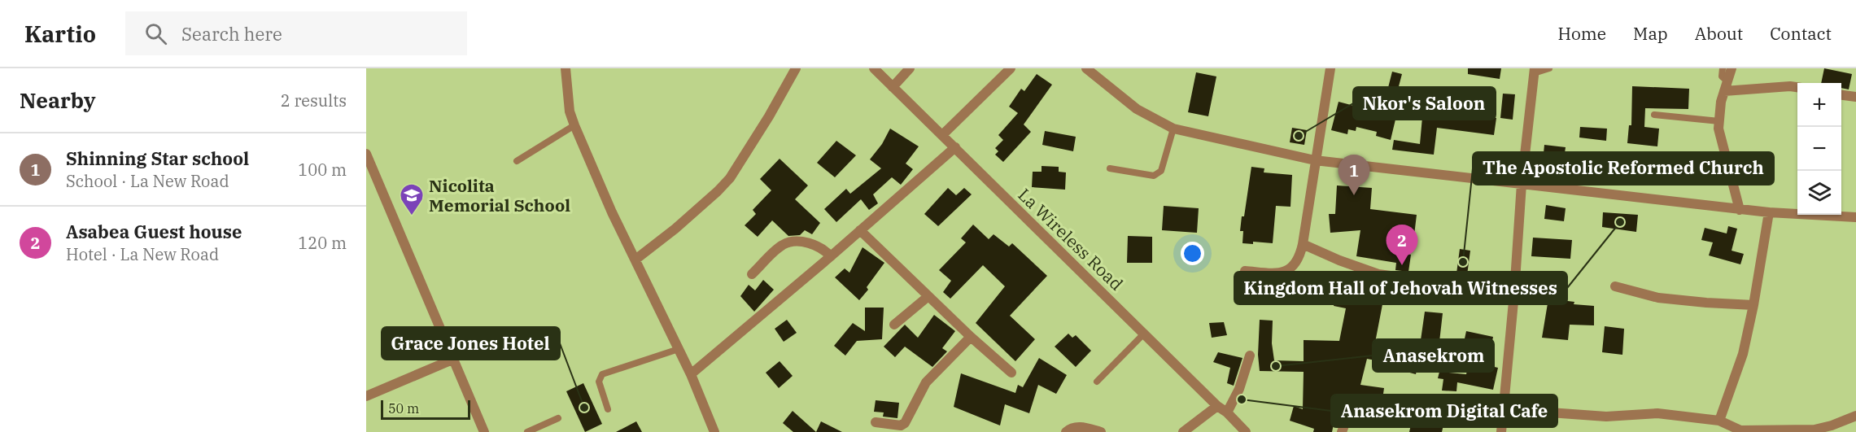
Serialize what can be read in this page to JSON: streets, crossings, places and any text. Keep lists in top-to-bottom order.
{
  "streets": {
    "street": ["La Wireless Road"]
  },
  "places": {
    "other": [
      "Nkor's Saloon",
      "Kingdom Hall of Jehovah Witnesses",
      "The Apostolic Reformed Church",
      "Anasekrom",
      "Anasekrom Digital Cafe",
      "Grace Jones Hotel"
    ],
    "school or university": ["Nicolita Memorial School"]
  },
  "scale_bar": "50 m",
  "page": {
    "header": "Kartio",
    "search": "Search here",
    "nav": [
      "Home",
      "Map",
      "About",
      "Contact"
    ],
    "heading": ["Nearby", "2 results"],
    "map_buttons": ["+", "−"],
    "list": [
      {
        "mark": "1",
        "name": "Shinning Star school",
        "note": "School · La New Road",
        "value": "100 m"
      },
      {
        "mark": "2",
        "name": "Asabea Guest house",
        "note": "Hotel · La New Road",
        "value": "120 m"
      }
    ],
    "pins": ["1", "2"],
    "scale": "50 m"
  }
}
